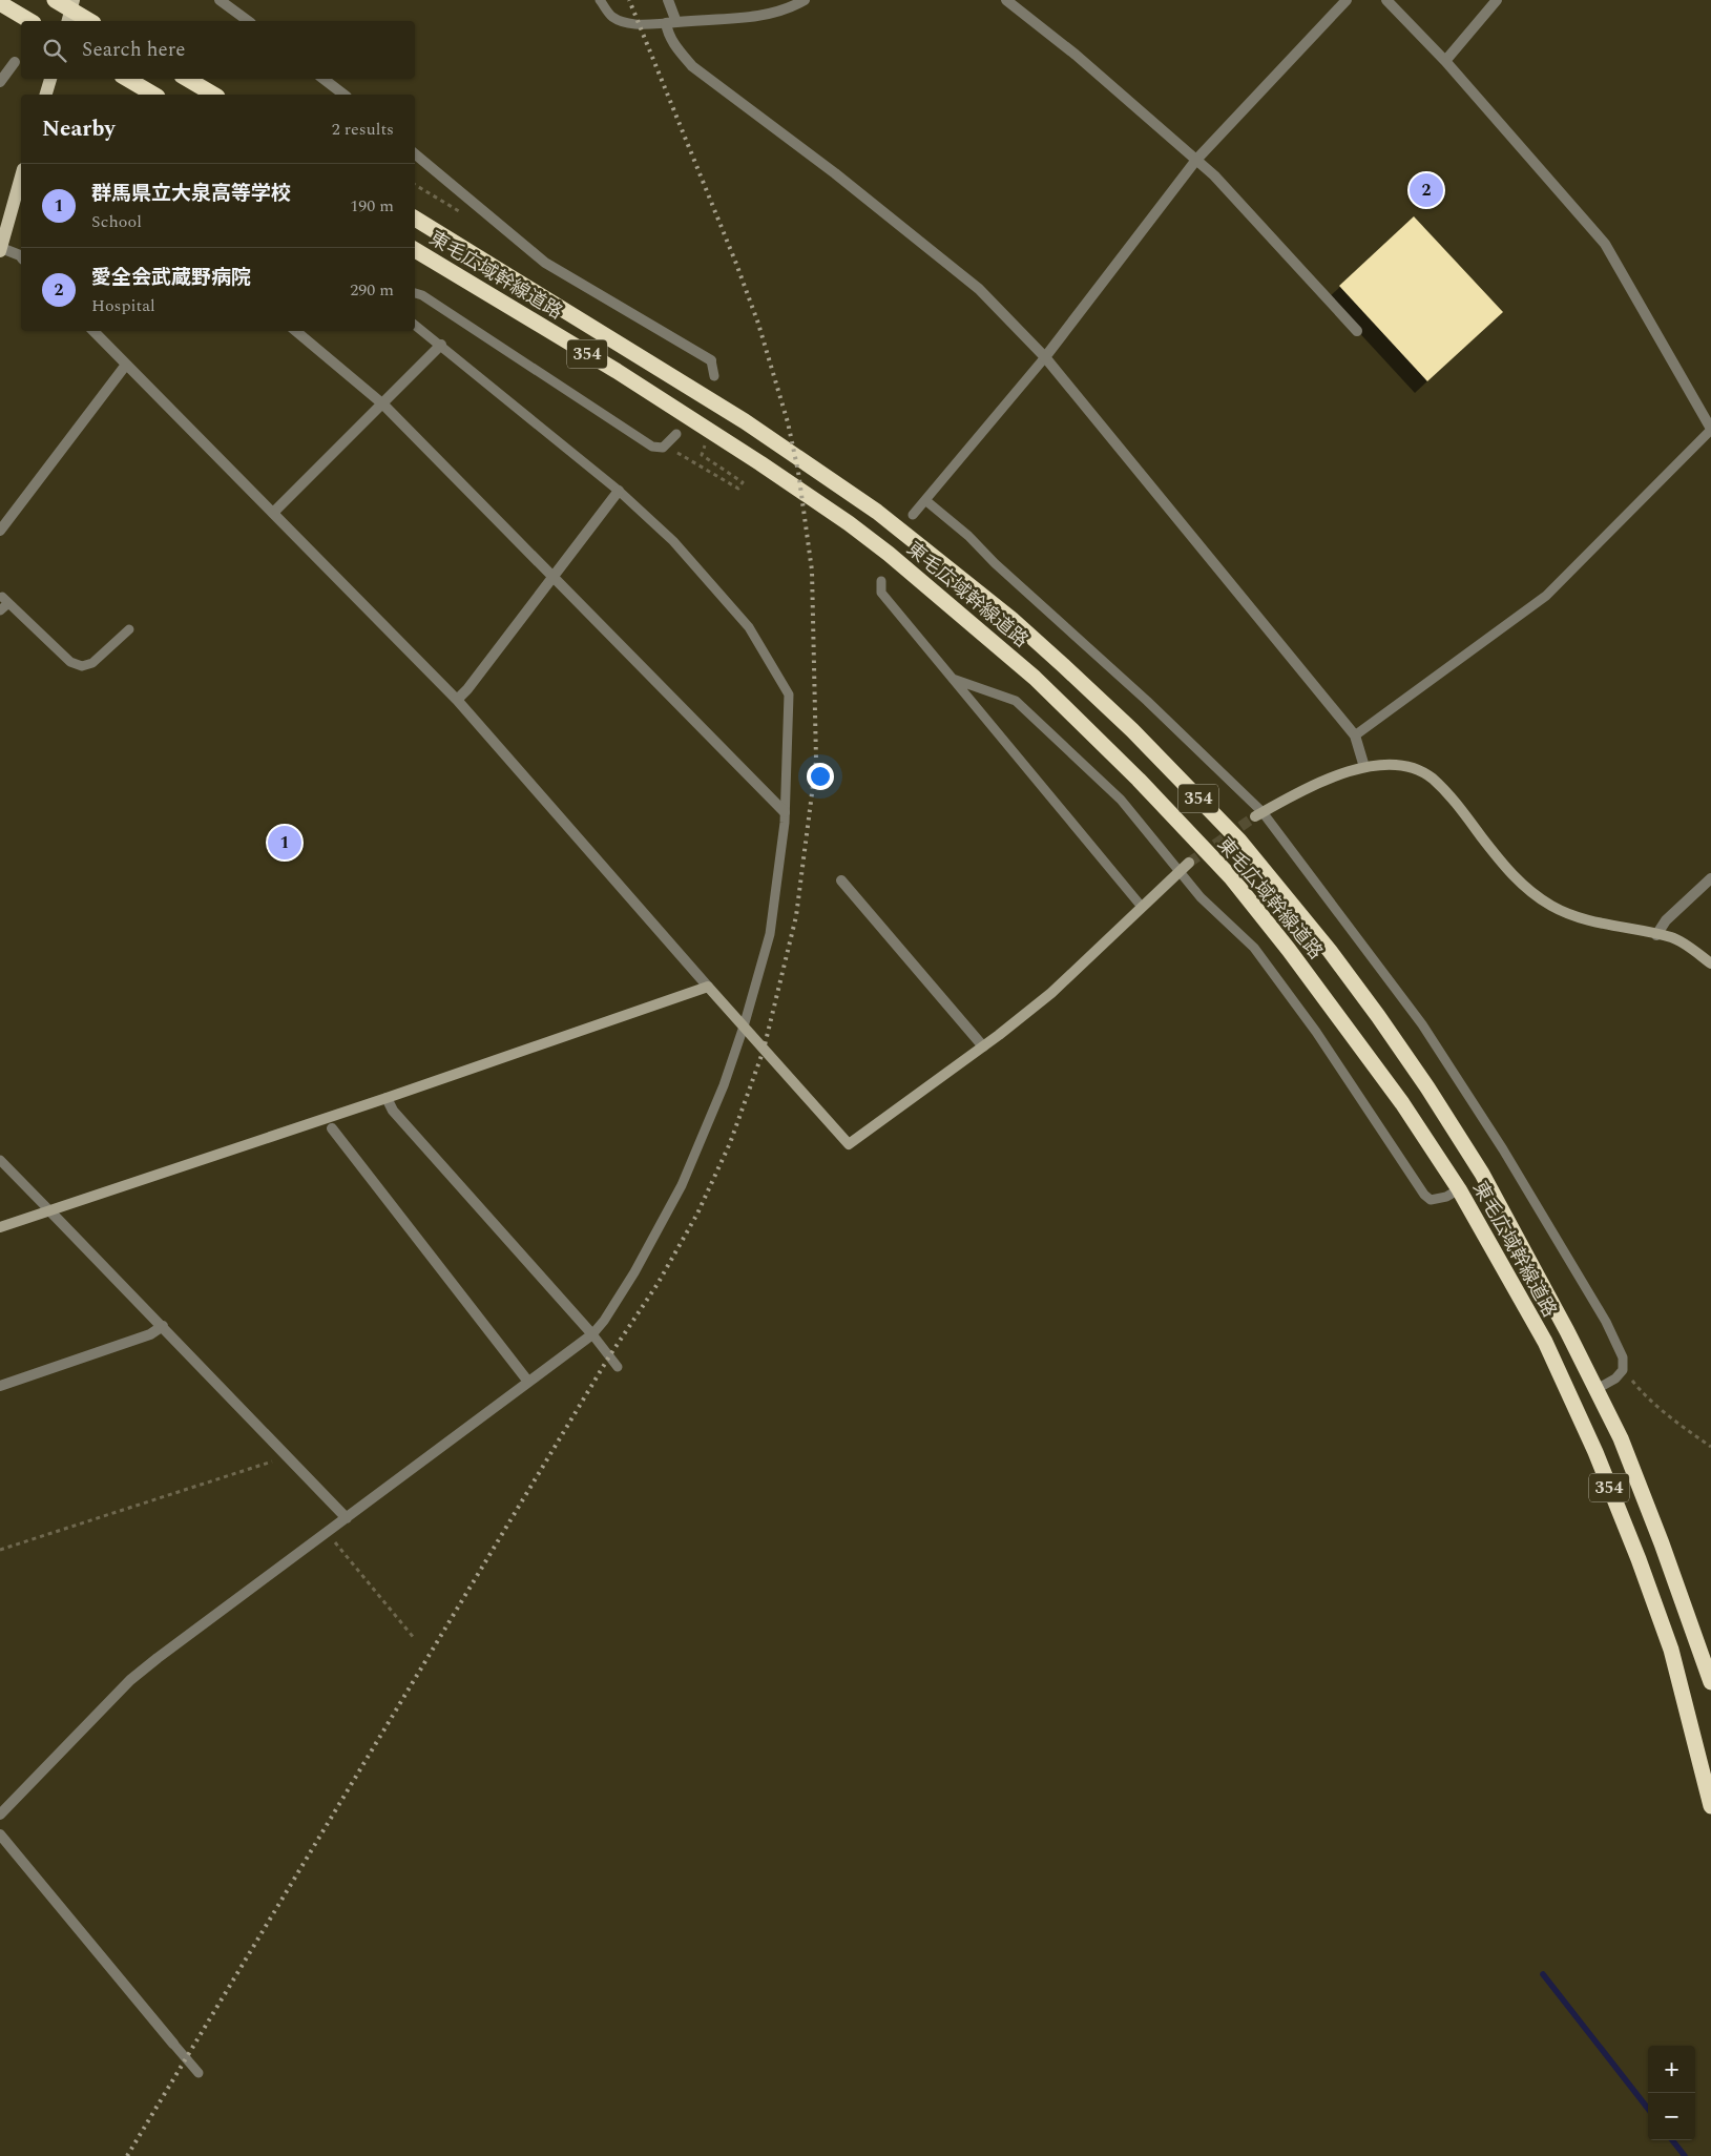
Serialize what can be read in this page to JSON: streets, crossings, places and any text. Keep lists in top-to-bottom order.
{
  "streets": {
    "highway": ["東毛広域幹線道路", "354"]
  },
  "page": {
    "search": "Search here",
    "heading": ["Nearby", "2 results"],
    "list": [
      {
        "mark": "1",
        "name": "群馬県立大泉高等学校",
        "note": "School",
        "value": "190 m"
      },
      {
        "mark": "2",
        "name": "愛全会武蔵野病院",
        "note": "Hospital",
        "value": "290 m"
      }
    ],
    "pins": ["2", "1"],
    "map_buttons": ["+", "−"]
  }
}
